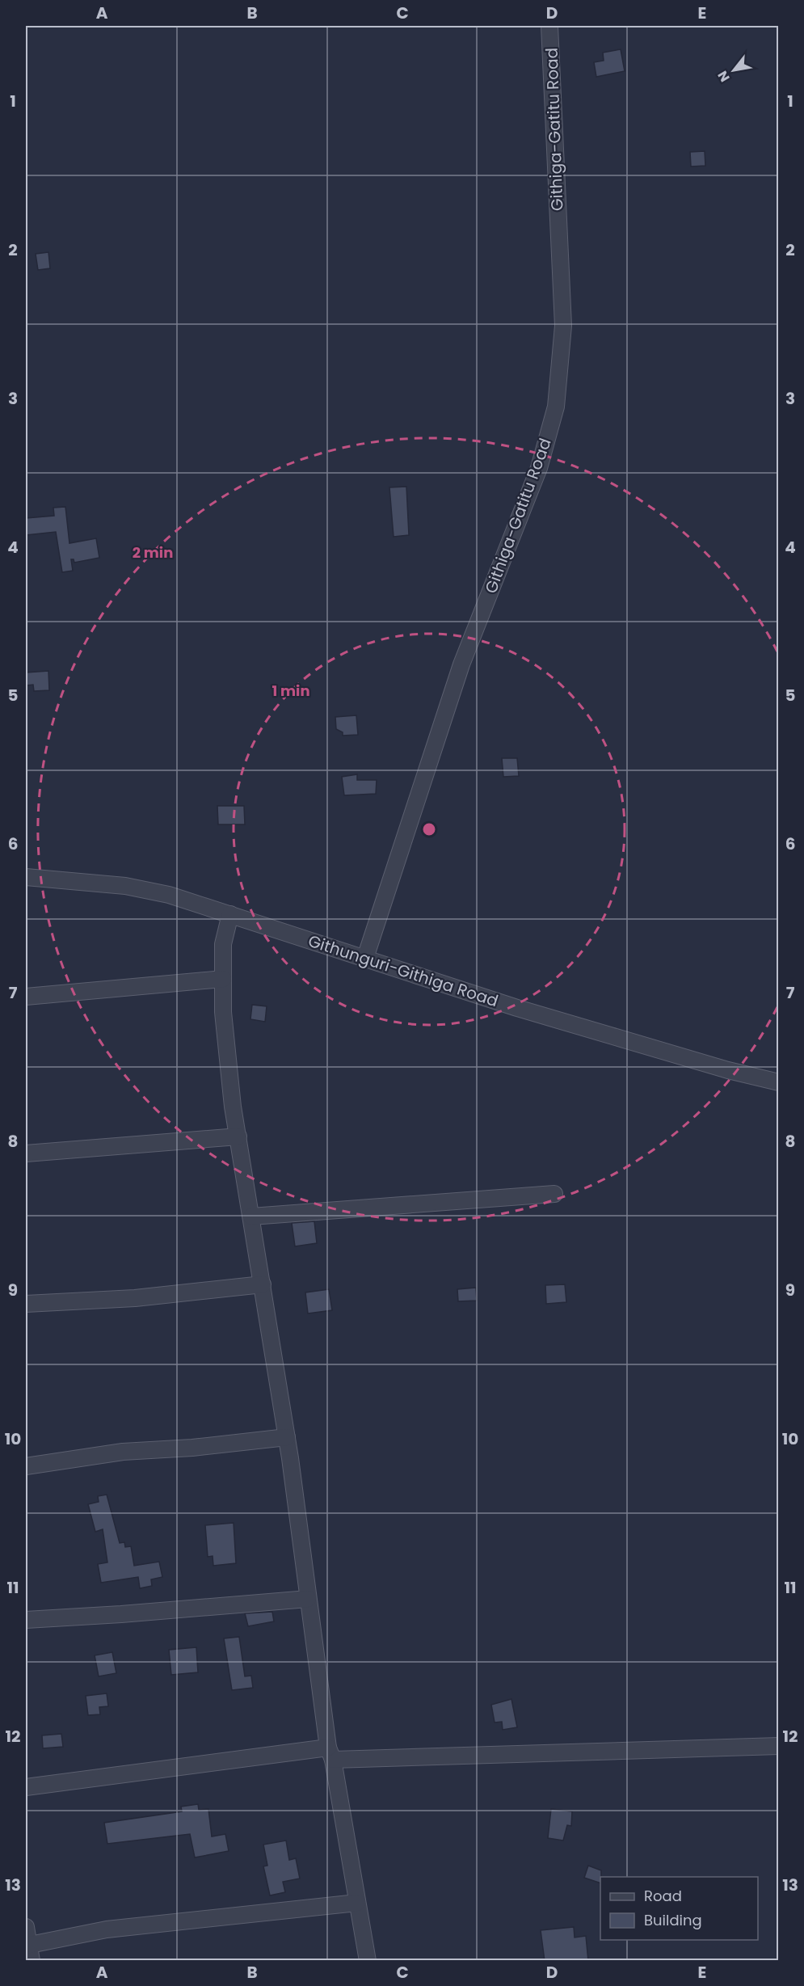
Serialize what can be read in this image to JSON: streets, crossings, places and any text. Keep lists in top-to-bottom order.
{
  "streets": {
    "street": ["Githiga-Gatitu Road", "Githunguri-Githiga Road"]
  },
  "crossings": [
    ["Githiga-Gatitu Road", "Githunguri-Githiga Road"]
  ],
  "legend": ["Road", "Building"],
  "north": "bottom left",
  "grid": {
    "columns": [
      "A",
      "B",
      "C",
      "D",
      "E"
    ],
    "rows": [
      "1",
      "2",
      "3",
      "4",
      "5",
      "6",
      "7",
      "8",
      "9",
      "10",
      "11",
      "12",
      "13"
    ]
  },
  "rings": ["2 min", "1 min"]
}
